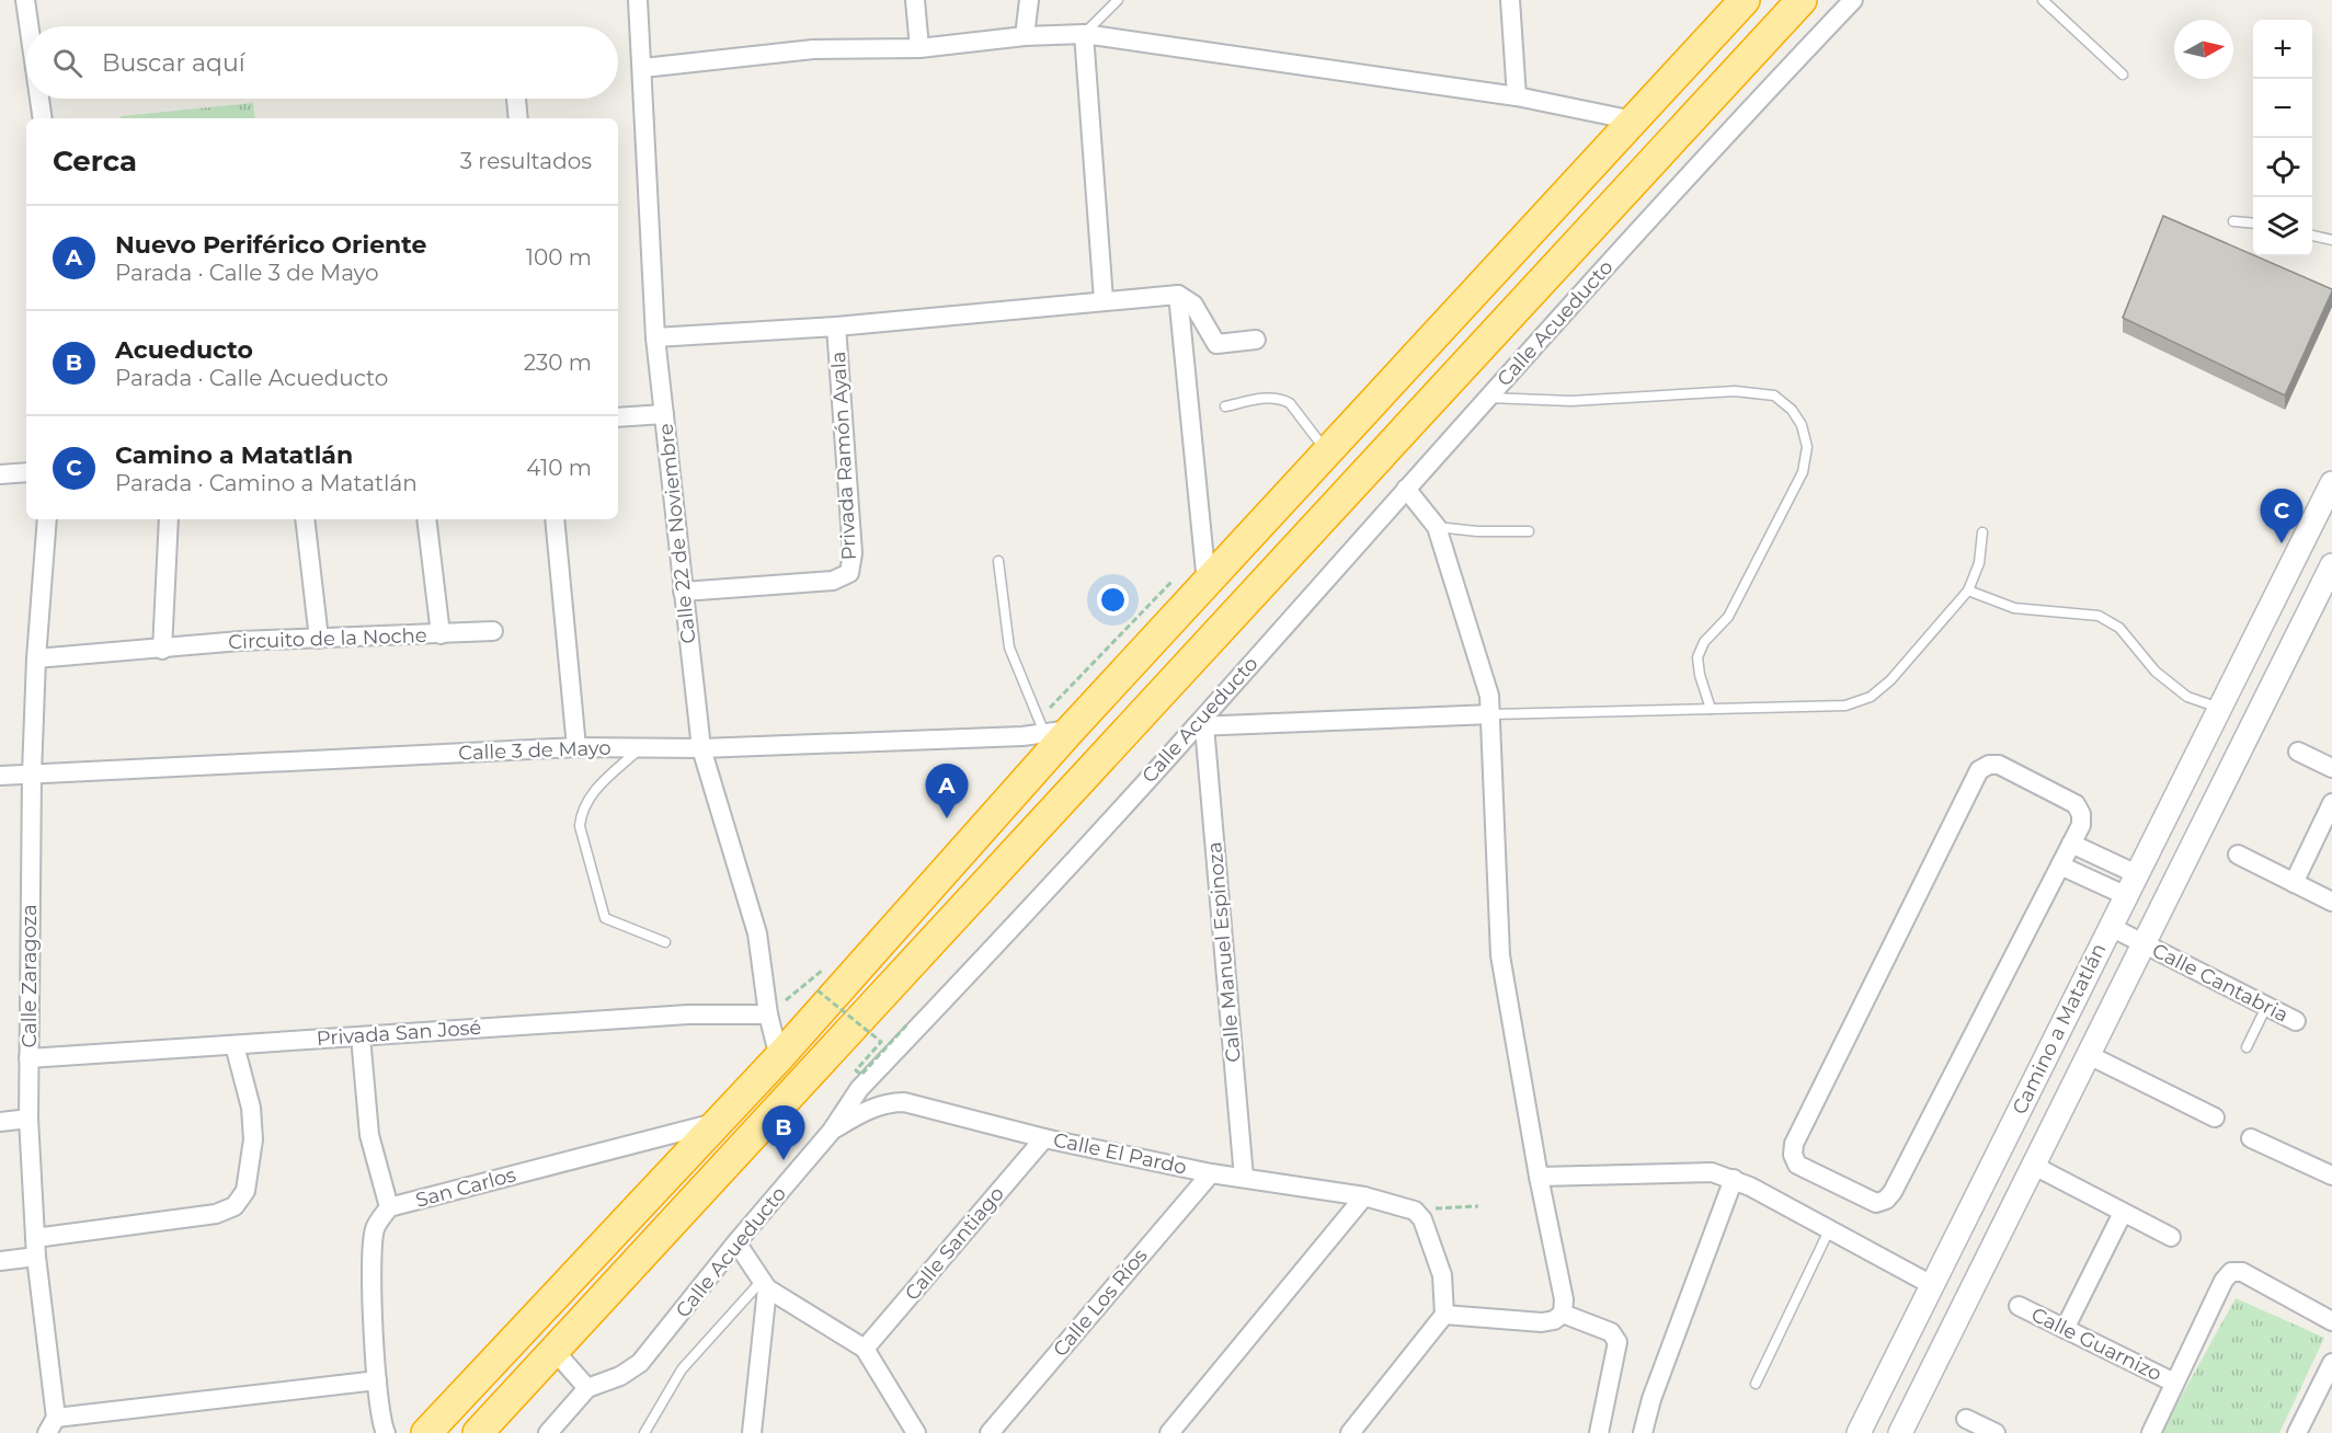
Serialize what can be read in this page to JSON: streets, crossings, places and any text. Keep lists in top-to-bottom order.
{
  "streets": {
    "street": [
      "Calle Acueducto",
      "Privada Ramón Ayala",
      "Calle 22 de Noviembre",
      "Circuito de la Noche",
      "Calle 3 de Mayo",
      "Calle Manuel Espinoza",
      "Calle Zaragoza",
      "Calle Cantabria",
      "Camino a Matatlán",
      "Privada San José",
      "Calle El Pardo",
      "San Carlos",
      "Calle Santiago",
      "Calle Los Ríos",
      "Calle Guarnizo"
    ]
  },
  "crossings": [
    ["Calle Acueducto", "Calle Manuel Espinoza"],
    ["Calle Acueducto", "Calle El Pardo"],
    ["Privada Ramón Ayala", "Calle 22 de Noviembre"],
    ["Calle 22 de Noviembre", "Calle 3 de Mayo"],
    ["Calle 22 de Noviembre", "Privada San José"],
    ["Circuito de la Noche", "Calle Zaragoza"],
    ["Calle 3 de Mayo", "Calle Zaragoza"],
    ["Calle Manuel Espinoza", "Calle El Pardo"],
    ["Calle Zaragoza", "Privada San José"],
    ["Calle Cantabria", "Camino a Matatlán"],
    ["Calle El Pardo", "Calle Santiago"],
    ["Calle El Pardo", "Calle Los Ríos"]
  ],
  "north": "right",
  "page": {
    "map_buttons": ["+", "−"],
    "search": "Buscar aquí",
    "heading": ["Cerca", "3 resultados"],
    "list": [
      {
        "mark": "A",
        "name": "Nuevo Periférico Oriente",
        "note": "Parada · Calle 3 de Mayo",
        "value": "100 m"
      },
      {
        "mark": "B",
        "name": "Acueducto",
        "note": "Parada · Calle Acueducto",
        "value": "230 m"
      },
      {
        "mark": "C",
        "name": "Camino a Matatlán",
        "note": "Parada · Camino a Matatlán",
        "value": "410 m"
      }
    ],
    "pins": ["C", "A", "B"]
  }
}
